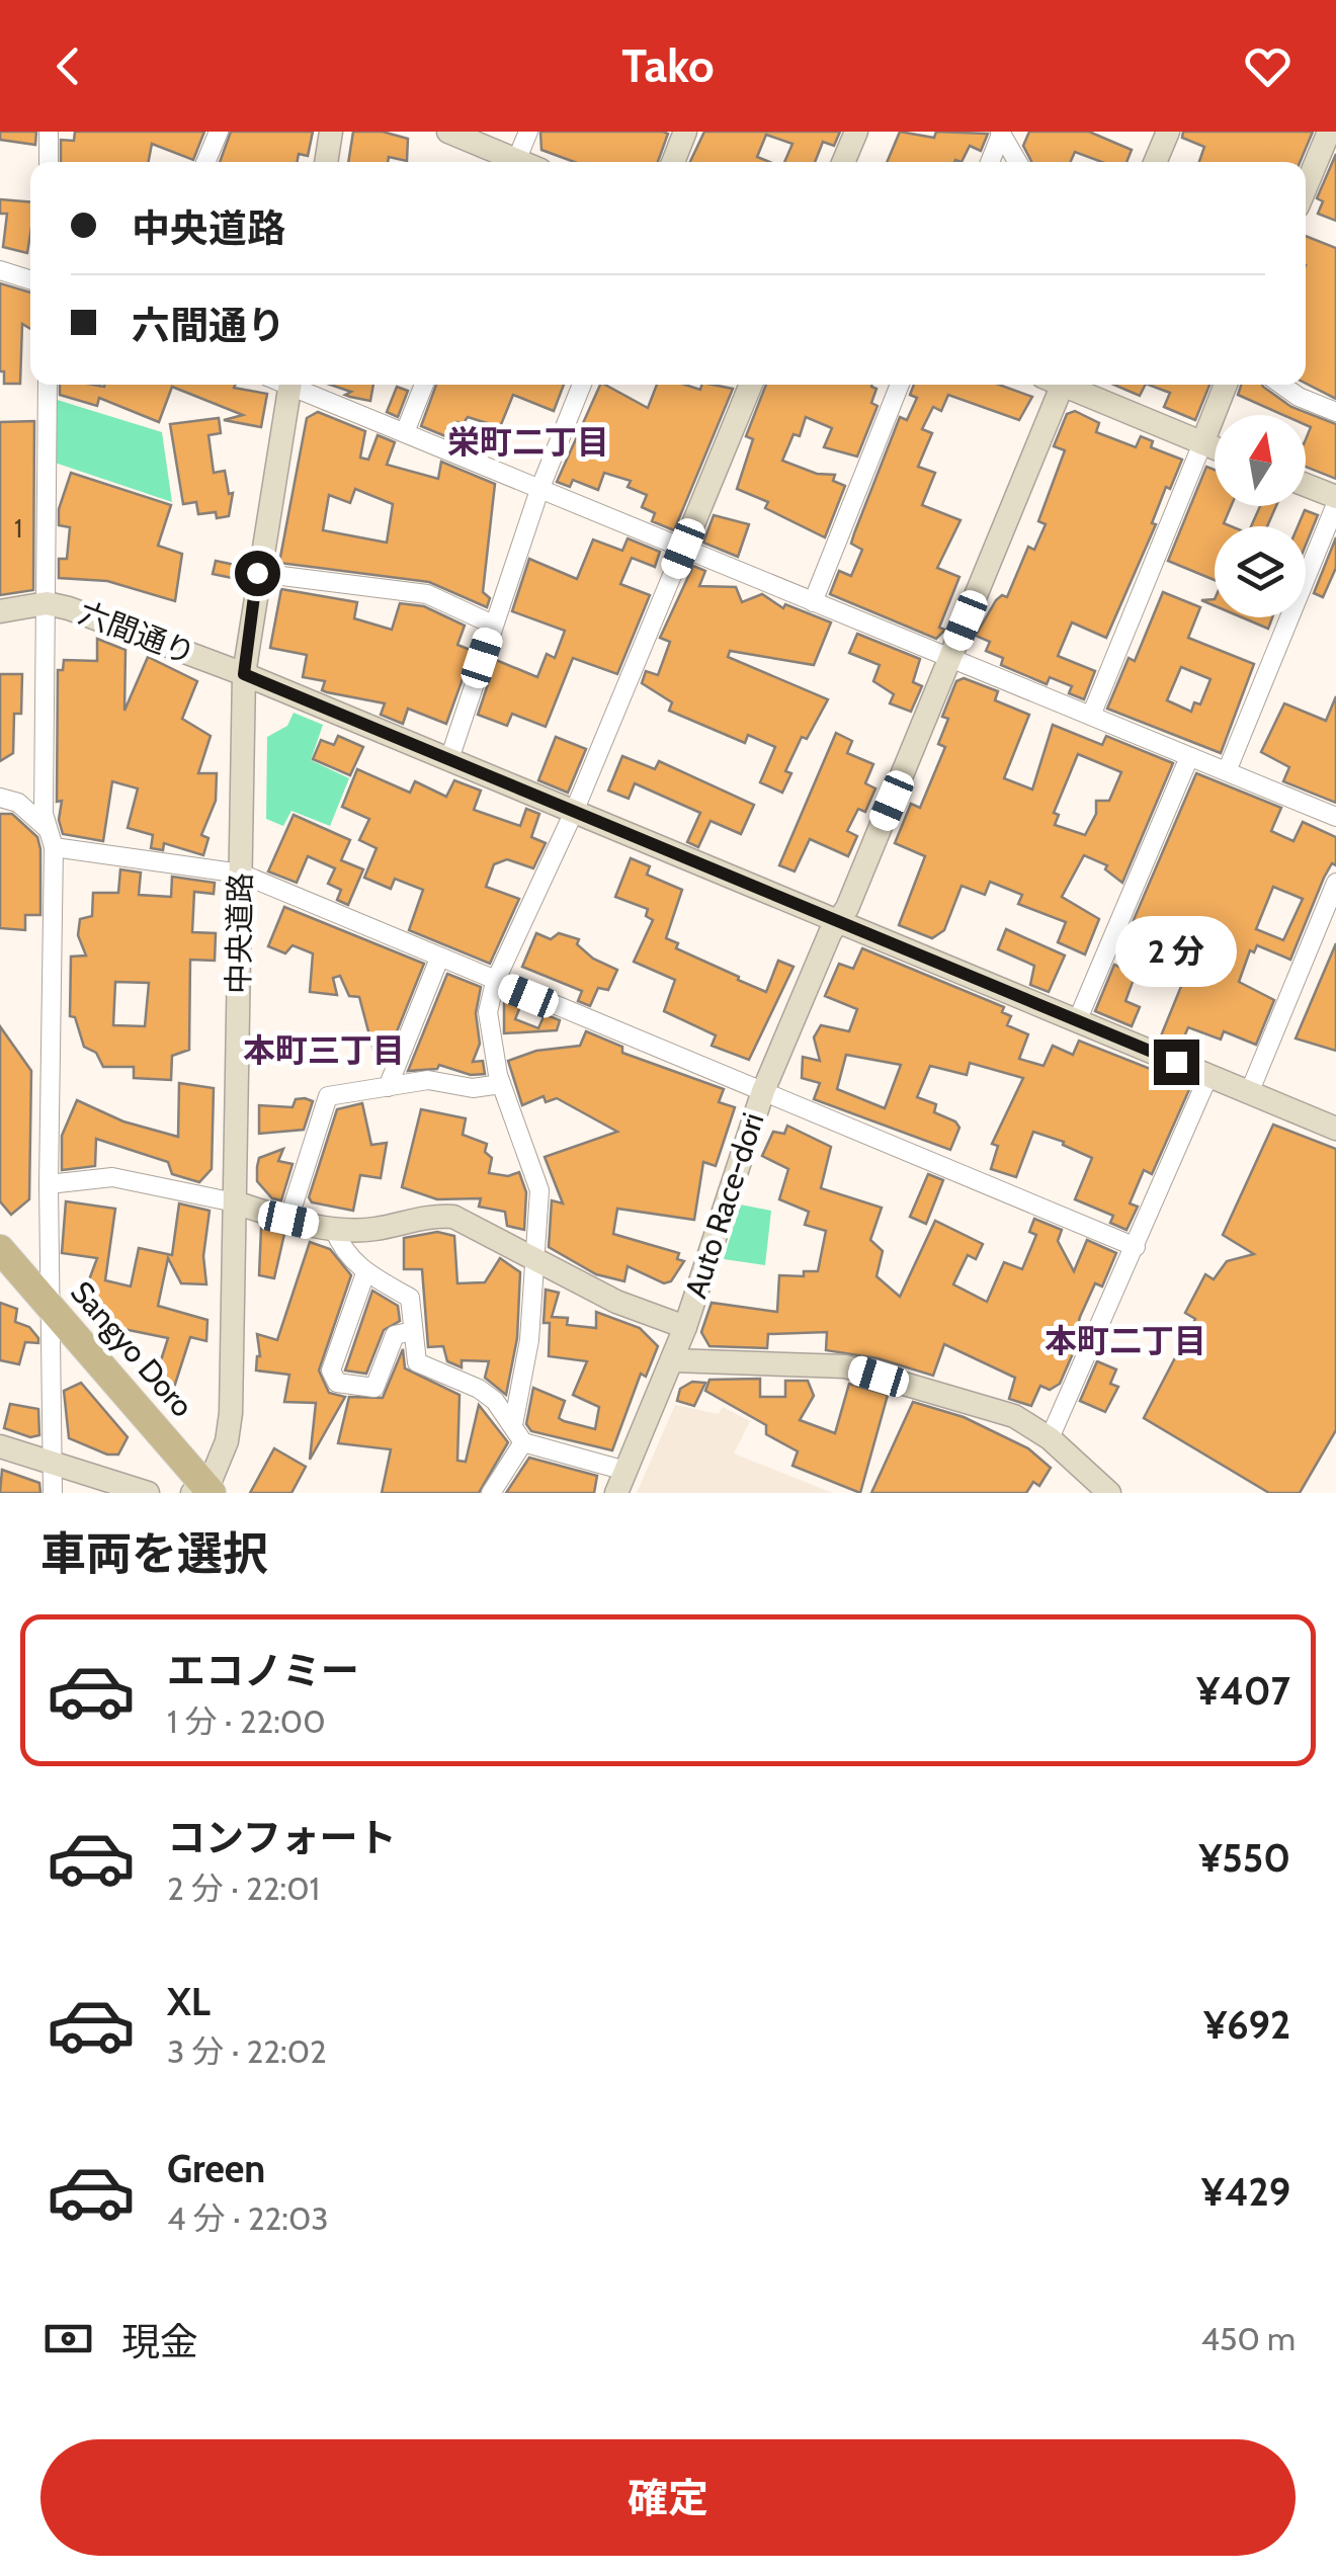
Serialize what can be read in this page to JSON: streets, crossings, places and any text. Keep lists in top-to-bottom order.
{
  "streets": {
    "main road": ["Sangyo Doro"],
    "street": ["六間通り", "中央道路", "Auto Race-dori"]
  },
  "crossings": [
    ["六間通り", "中央道路"],
    ["六間通り", "Auto Race-dori"],
    ["中央道路", "Sangyo Doro"]
  ],
  "districts": ["栄町二丁目", "本町三丁目", "本町二丁目"],
  "house_numbers": ["1"],
  "north": "top",
  "page": {
    "header": "Tako",
    "banner": ["中央道路", "六間通り"],
    "bubble": "2 分",
    "heading": "車両を選択",
    "list": [
      {
        "name": "エコノミー",
        "note": "1 分 · 22:00",
        "value": "¥407"
      },
      {
        "name": "コンフォート",
        "note": "2 分 · 22:01",
        "value": "¥550"
      },
      {
        "name": "XL",
        "note": "3 分 · 22:02",
        "value": "¥692"
      },
      {
        "name": "Green",
        "note": "4 分 · 22:03",
        "value": "¥429"
      }
    ],
    "pay": ["現金", "450 m"],
    "buttons": "確定"
  }
}
